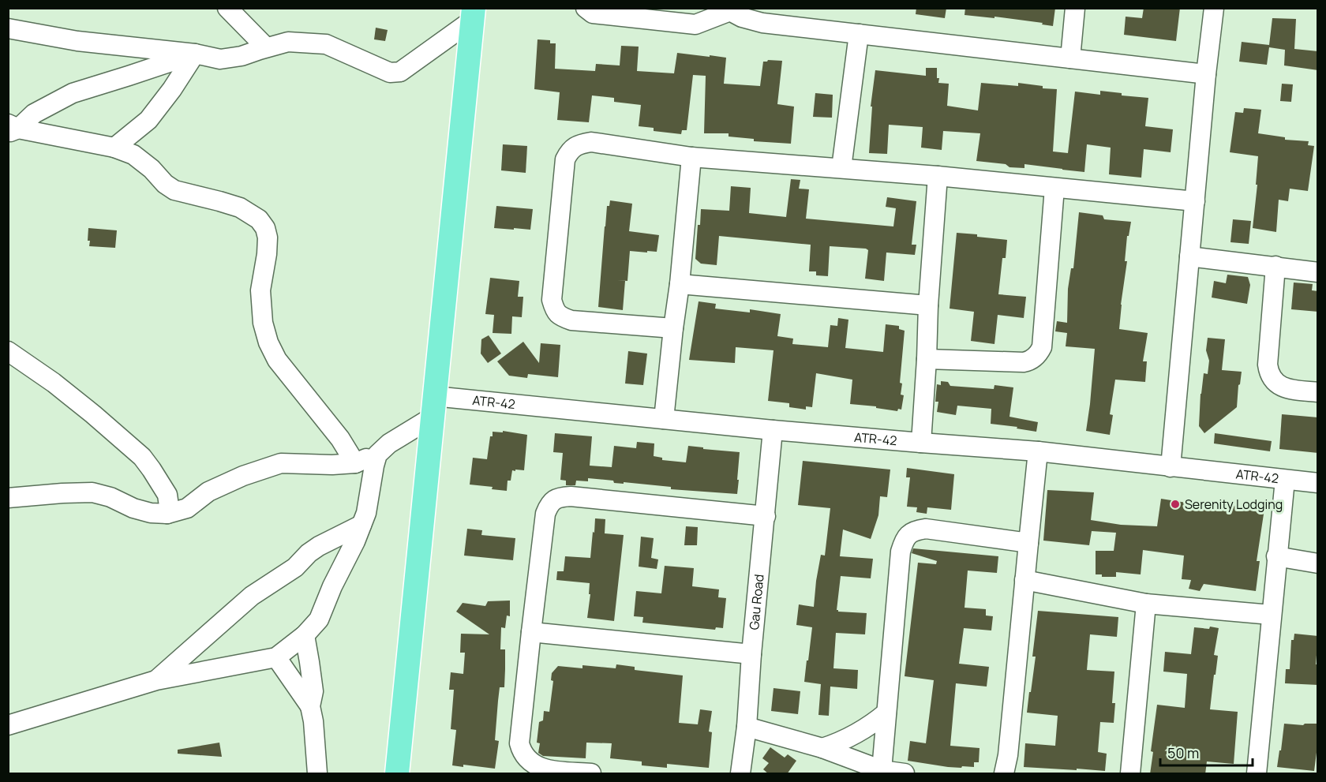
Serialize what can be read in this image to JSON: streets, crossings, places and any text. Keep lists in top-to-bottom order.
{
  "streets": {
    "street": ["ATR-42", "Gau Road"]
  },
  "crossings": [
    ["ATR-42", "Gau Road"]
  ],
  "places": ["Serenity Lodging"],
  "scale_bar": "50 m"
}
